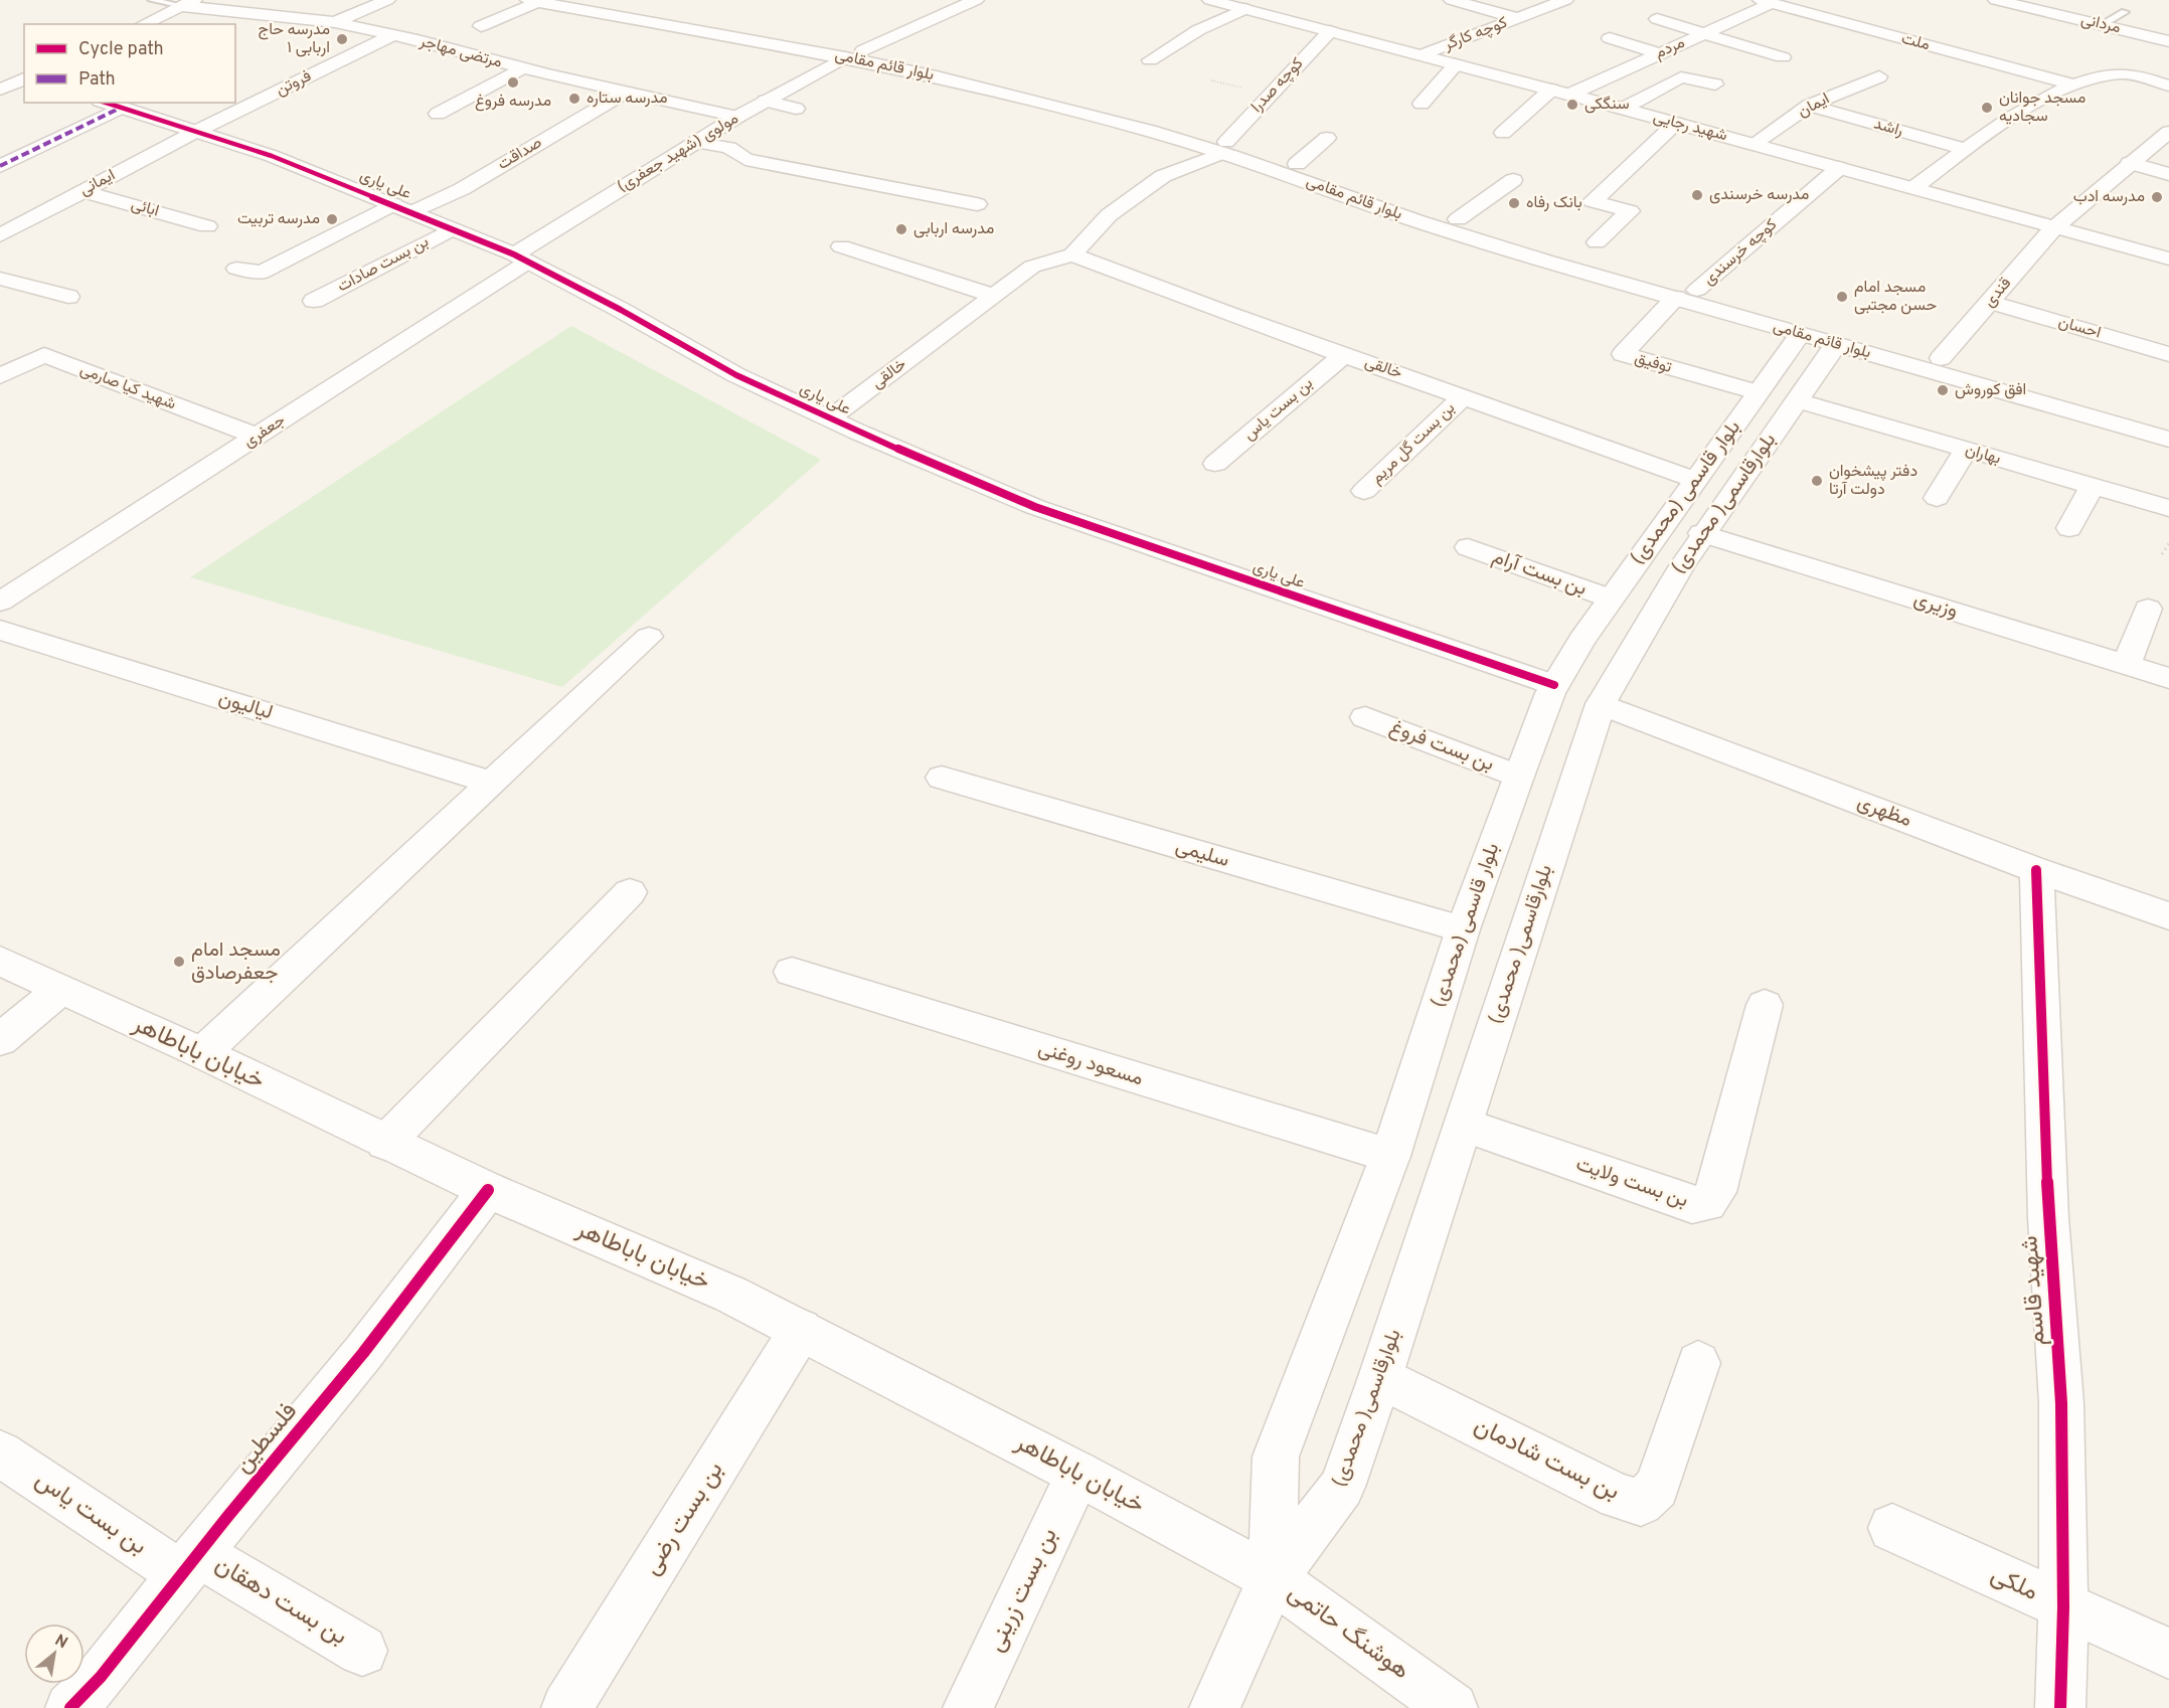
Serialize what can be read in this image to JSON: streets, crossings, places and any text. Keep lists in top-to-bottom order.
{
  "streets": {
    "street": [
      "مردانی",
      "کوچه کارگر",
      "ملت",
      "مردم",
      "مرتضی مهاجر",
      "بلوار قائم مقامی",
      "فروتن",
      "کوچه صدرا",
      "ایمان",
      "شهید رجایی",
      "راشد",
      "مولوی (شهید جعفری)",
      "صداقت",
      "ایمانی",
      "علی یاری",
      "ابائی",
      "کوچه خرسندی",
      "بن بست صادات",
      "قندی",
      "احسان",
      "توفیق",
      "خالقی",
      "شهید کیا صارمی",
      "بن بست یاس",
      "جعفری",
      "بن بست گل مریم",
      "بهاران",
      "بلوار قاسمی (محمدی)",
      "بلوارقاسمی( محمدی)",
      "بن بست آرام",
      "وزیری",
      "لیالیون",
      "بن بست فروغ",
      "مظهری",
      "سلیمی",
      "خیابان باباطاهر",
      "مسعود روغنی",
      "بن بست ولایت",
      "شهید قاسم",
      "فلسطین",
      "بن بست شادمان",
      "بن بست رضی",
      "ملکی",
      "بن بست زرینی",
      "بن بست دهقان",
      "هوشنگ حاتمی"
    ]
  },
  "crossings": [
    ["کوچه کارگر", "شهید رجایی"],
    ["ملت", "مردم"],
    ["مردم", "شهید رجایی"],
    ["مرتضی مهاجر", "فروتن"],
    ["مرتضی مهاجر", "مولوی (شهید جعفری)"],
    ["مرتضی مهاجر", "صداقت"],
    ["بلوار قائم مقامی", "کوچه صدرا"],
    ["بلوار قائم مقامی", "مولوی (شهید جعفری)"],
    ["بلوار قائم مقامی", "کوچه خرسندی"],
    ["بلوار قائم مقامی", "قندی"],
    ["بلوار قائم مقامی", "توفیق"],
    ["بلوار قائم مقامی", "بلوار قاسمی (محمدی)"],
    ["بلوار قائم مقامی", "بلوارقاسمی( محمدی)"],
    ["فروتن", "ایمانی"],
    ["فروتن", "علی یاری"],
    ["کوچه صدرا", "شهید رجایی"],
    ["ایمان", "شهید رجایی"],
    ["ایمان", "راشد"],
    ["شهید رجایی", "کوچه خرسندی"],
    ["شهید رجایی", "قندی"],
    ["مولوی (شهید جعفری)", "علی یاری"],
    ["مولوی (شهید جعفری)", "جعفری"],
    ["صداقت", "علی یاری"],
    ["ایمانی", "علی یاری"],
    ["ایمانی", "ابائی"],
    ["علی یاری", "بن بست صادات"],
    ["علی یاری", "خالقی"],
    ["علی یاری", "جعفری"],
    ["علی یاری", "بلوار قاسمی (محمدی)"],
    ["علی یاری", "بلوارقاسمی( محمدی)"],
    ["علی یاری", "مظهری"],
    ["قندی", "احسان"],
    ["توفیق", "بلوار قاسمی (محمدی)"],
    ["خالقی", "بن بست یاس"],
    ["خالقی", "بن بست گل مریم"],
    ["خالقی", "بلوار قاسمی (محمدی)"],
    ["شهید کیا صارمی", "جعفری"],
    ["بن بست یاس", "فلسطین"],
    ["بن بست یاس", "بن بست دهقان"],
    ["بهاران", "بلوار قاسمی (محمدی)"],
    ["بهاران", "بلوارقاسمی( محمدی)"],
    ["بلوار قاسمی (محمدی)", "بلوارقاسمی( محمدی)"],
    ["بلوار قاسمی (محمدی)", "بن بست آرام"],
    ["بلوار قاسمی (محمدی)", "بن بست فروغ"],
    ["بلوار قاسمی (محمدی)", "سلیمی"],
    ["بلوار قاسمی (محمدی)", "خیابان باباطاهر"],
    ["بلوار قاسمی (محمدی)", "مسعود روغنی"],
    ["بلوار قاسمی (محمدی)", "هوشنگ حاتمی"],
    ["بلوارقاسمی( محمدی)", "وزیری"],
    ["بلوارقاسمی( محمدی)", "مظهری"],
    ["بلوارقاسمی( محمدی)", "خیابان باباطاهر"],
    ["بلوارقاسمی( محمدی)", "بن بست ولایت"],
    ["بلوارقاسمی( محمدی)", "بن بست شادمان"],
    ["بلوارقاسمی( محمدی)", "هوشنگ حاتمی"],
    ["مظهری", "شهید قاسم"],
    ["خیابان باباطاهر", "فلسطین"],
    ["خیابان باباطاهر", "بن بست رضی"],
    ["خیابان باباطاهر", "بن بست زرینی"],
    ["خیابان باباطاهر", "هوشنگ حاتمی"],
    ["شهید قاسم", "ملکی"],
    ["فلسطین", "بن بست دهقان"]
  ],
  "places": [
    "مدرسه حاج اربابی ۱",
    "مدرسه فروغ",
    "مدرسه ستاره",
    "سنگکی",
    "مسجد جوانان سجادیه",
    "مدرسه خرسندی",
    "مدرسه ادب",
    "بانک رفاه",
    "مدرسه تربیت",
    "مدرسه اربابی",
    "مسجد امام حسن مجتبی",
    "افق کوروش",
    "دفتر پیشخوان دولت آرتا",
    "مسجد امام جعفرصادق"
  ],
  "legend": ["Cycle path", "Path"],
  "north": "top right"
}
